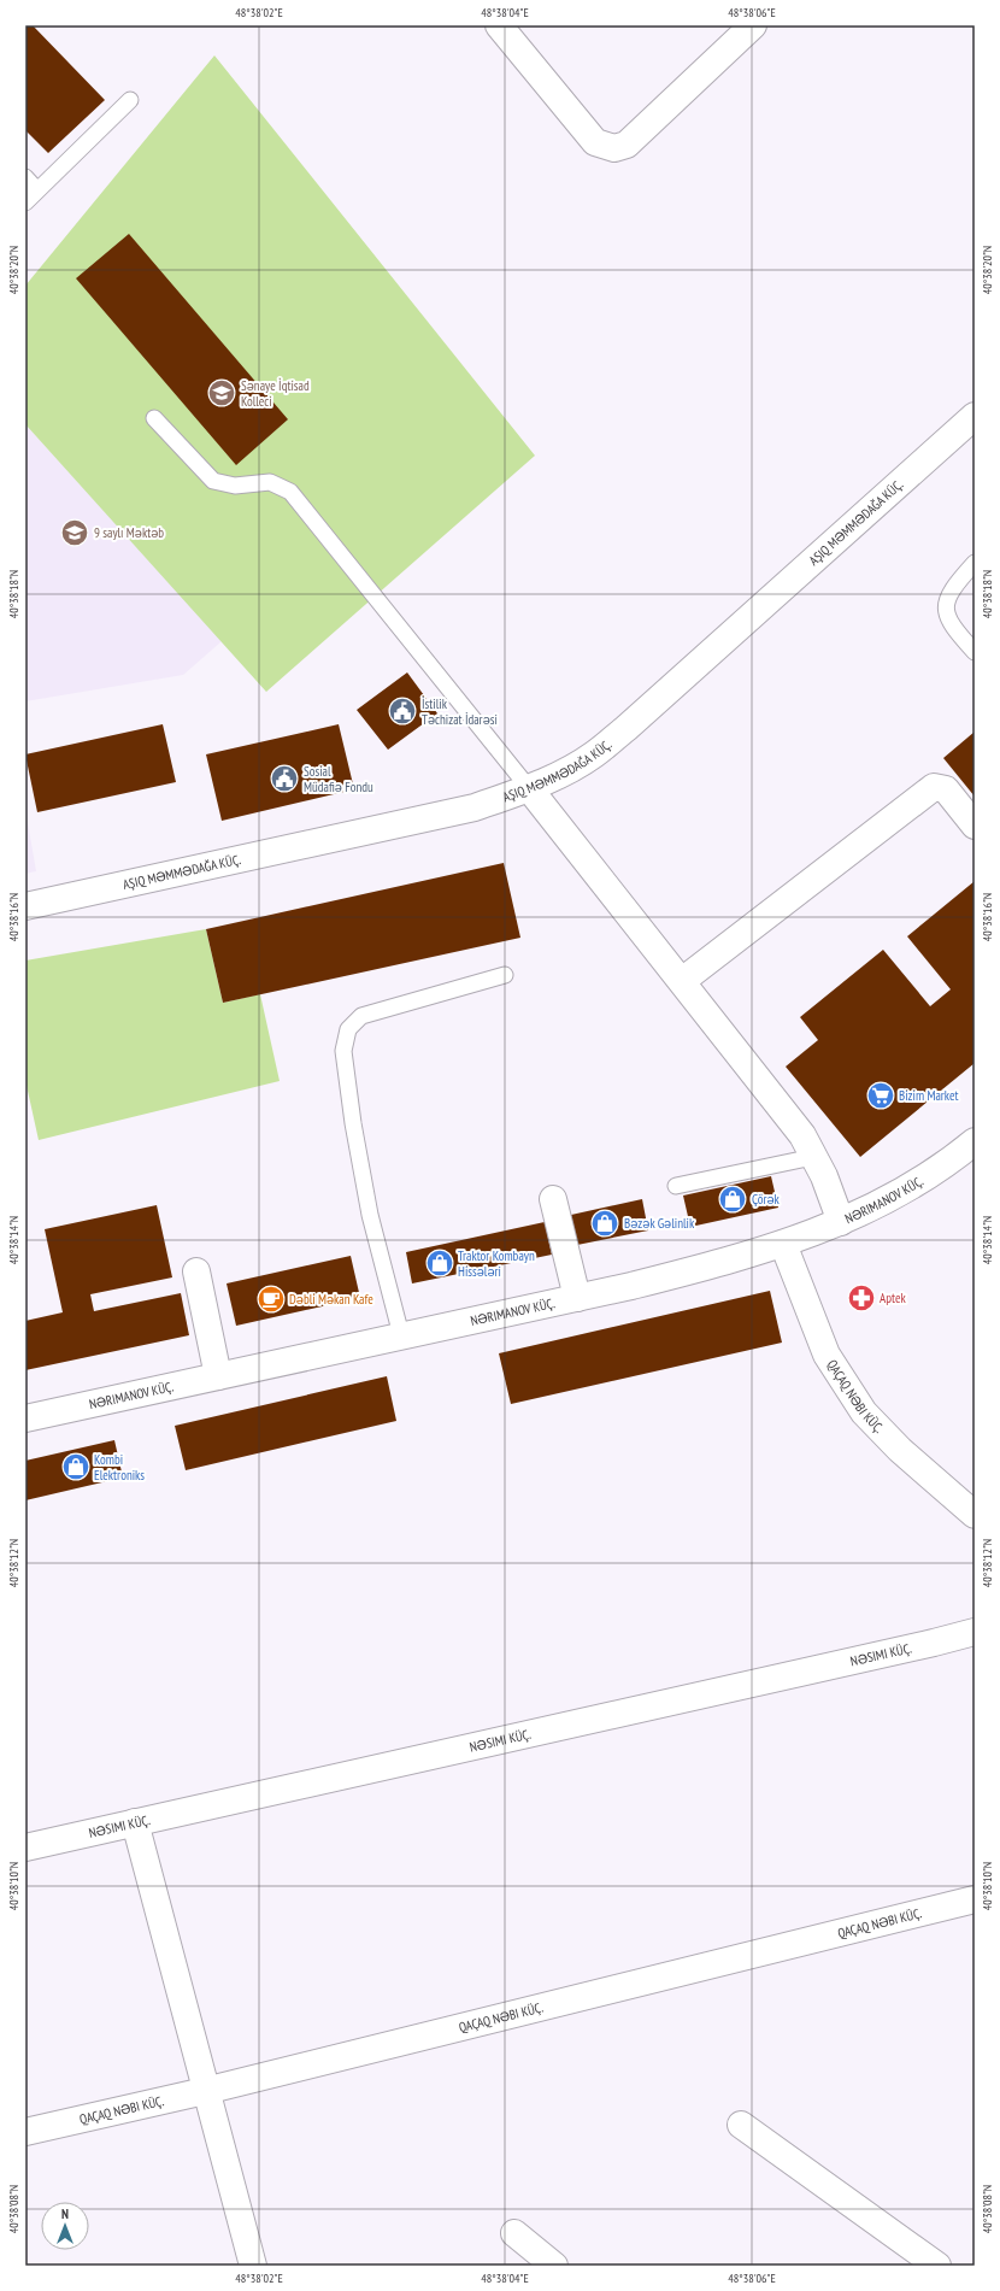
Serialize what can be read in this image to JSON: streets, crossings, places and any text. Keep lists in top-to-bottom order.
{
  "streets": {
    "street": ["NƏRIMANOV KÜÇ.", "QAÇAQ NƏBI KÜÇ.", "NƏSIMI KÜÇ."]
  },
  "crossings": [
    ["NƏRIMANOV KÜÇ.", "QAÇAQ NƏBI KÜÇ."]
  ],
  "places": {
    "school or university": ["Sənaye İqtisad Kolleci", "9 saylı Məktəb"],
    "public building": ["İstilik Təchizat İdarəsi", "Sosial Müdafiə Fondu"],
    "supermarket": ["Bizim Market"],
    "shop": [
      "Çörək",
      "Bəzək Gəlinlik",
      "Traktor Kombayn Hissələri",
      "Kombi Elektroniks"
    ],
    "pharmacy": ["Aptek"],
    "cafe": ["Dəbli Məkan Kafe"]
  },
  "north": "top",
  "coordinates": [
    "48°38'02\"E",
    "48°38'04\"E",
    "48°38'06\"E",
    "40°38'20\"N",
    "40°38'18\"N",
    "40°38'16\"N",
    "40°38'14\"N",
    "40°38'12\"N",
    "40°38'10\"N",
    "40°38'08\"N"
  ]
}
